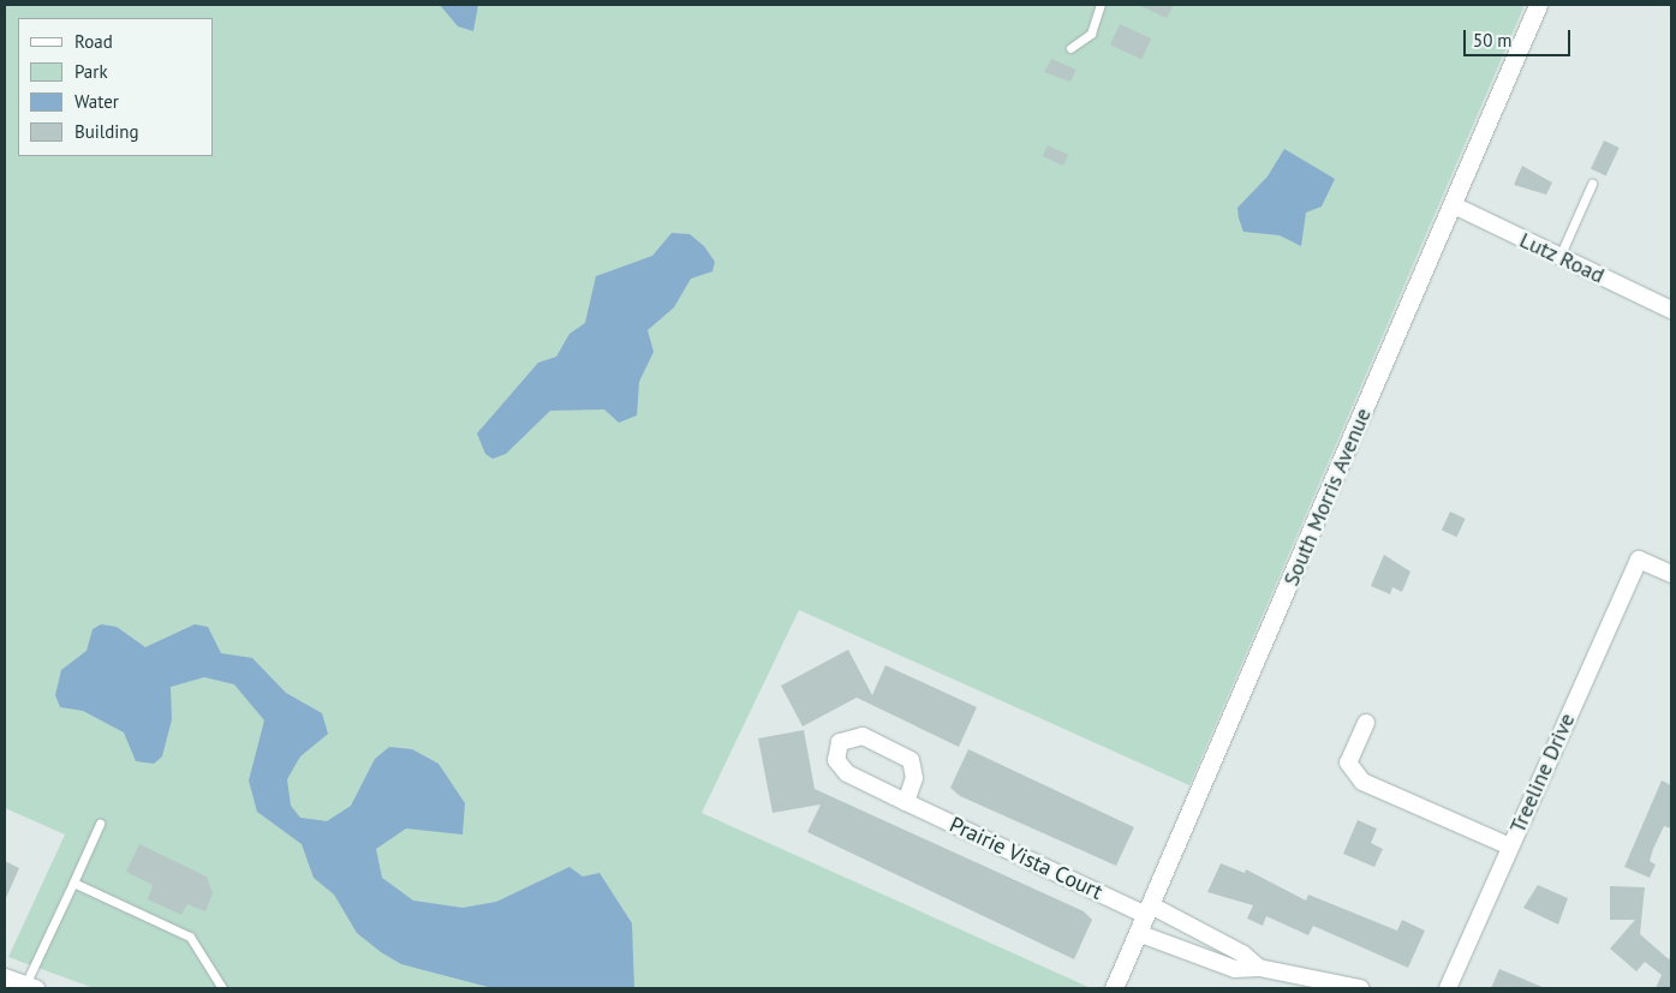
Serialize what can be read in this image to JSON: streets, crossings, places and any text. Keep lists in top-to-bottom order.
{
  "streets": {
    "street": [
      "Lutz Road",
      "South Morris Avenue",
      "Treeline Drive",
      "Prairie Vista Court"
    ]
  },
  "crossings": [
    ["Lutz Road", "South Morris Avenue"],
    ["South Morris Avenue", "Prairie Vista Court"]
  ],
  "legend": [
    "Road",
    "Park",
    "Water",
    "Building"
  ],
  "scale_bar": "50 m"
}
